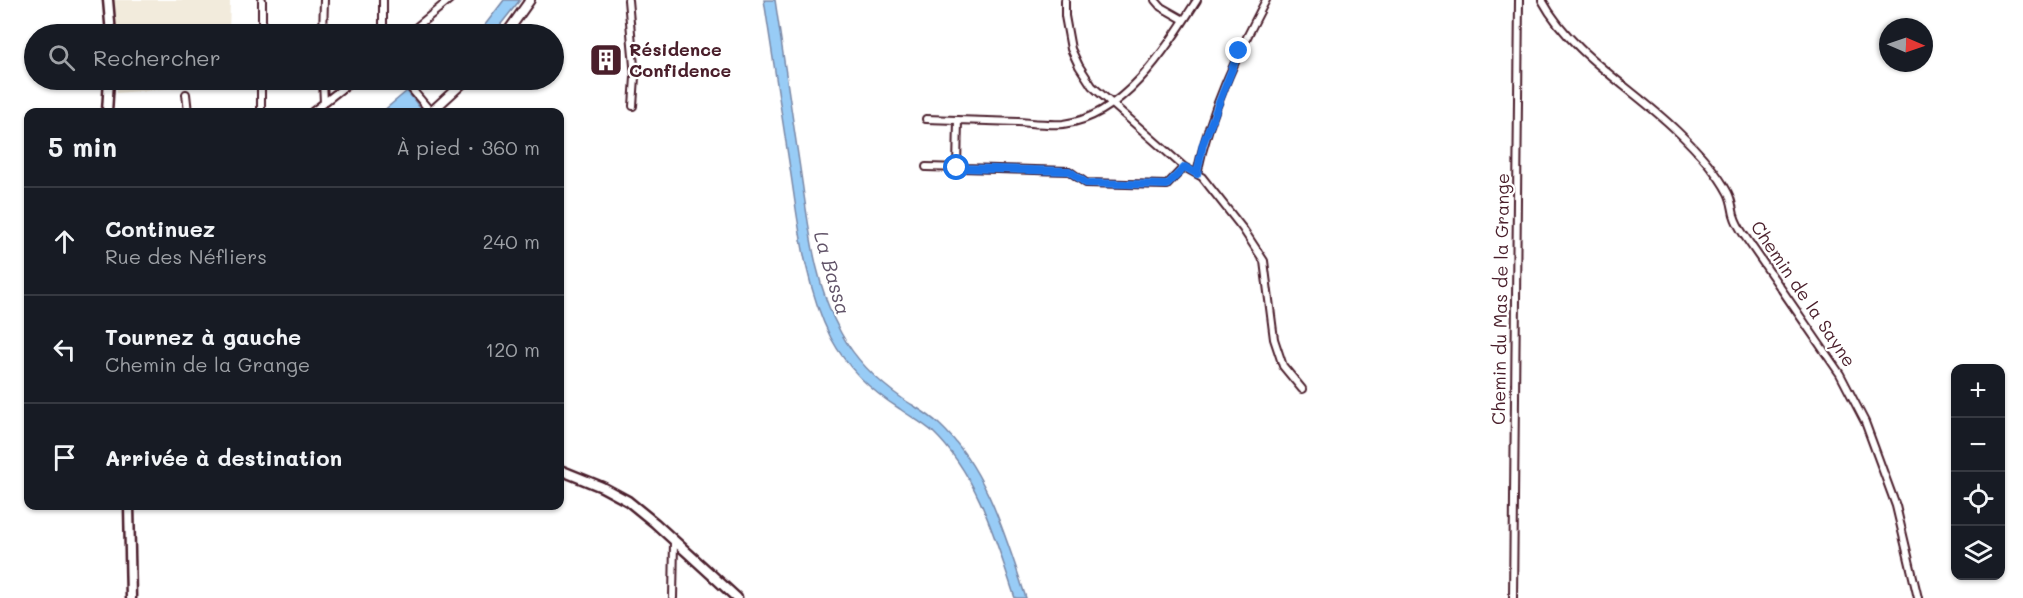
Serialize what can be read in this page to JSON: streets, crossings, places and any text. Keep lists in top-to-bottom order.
{
  "streets": {
    "street": ["Chemin de la Sayne", "Chemin du Mas de la Grange"]
  },
  "water": ["La Bassa"],
  "places": {
    "building": ["Résidence Confidence"]
  },
  "north": "right",
  "page": {
    "search": "Rechercher",
    "heading": ["5 min", "À pied · 360 m"],
    "list": [
      ["Continuez", "Rue des Néfliers", "240 m"],
      ["Tournez à gauche", "Chemin de la Grange", "120 m"],
      "Arrivée à destination"
    ],
    "map_buttons": ["+", "−"]
  }
}
